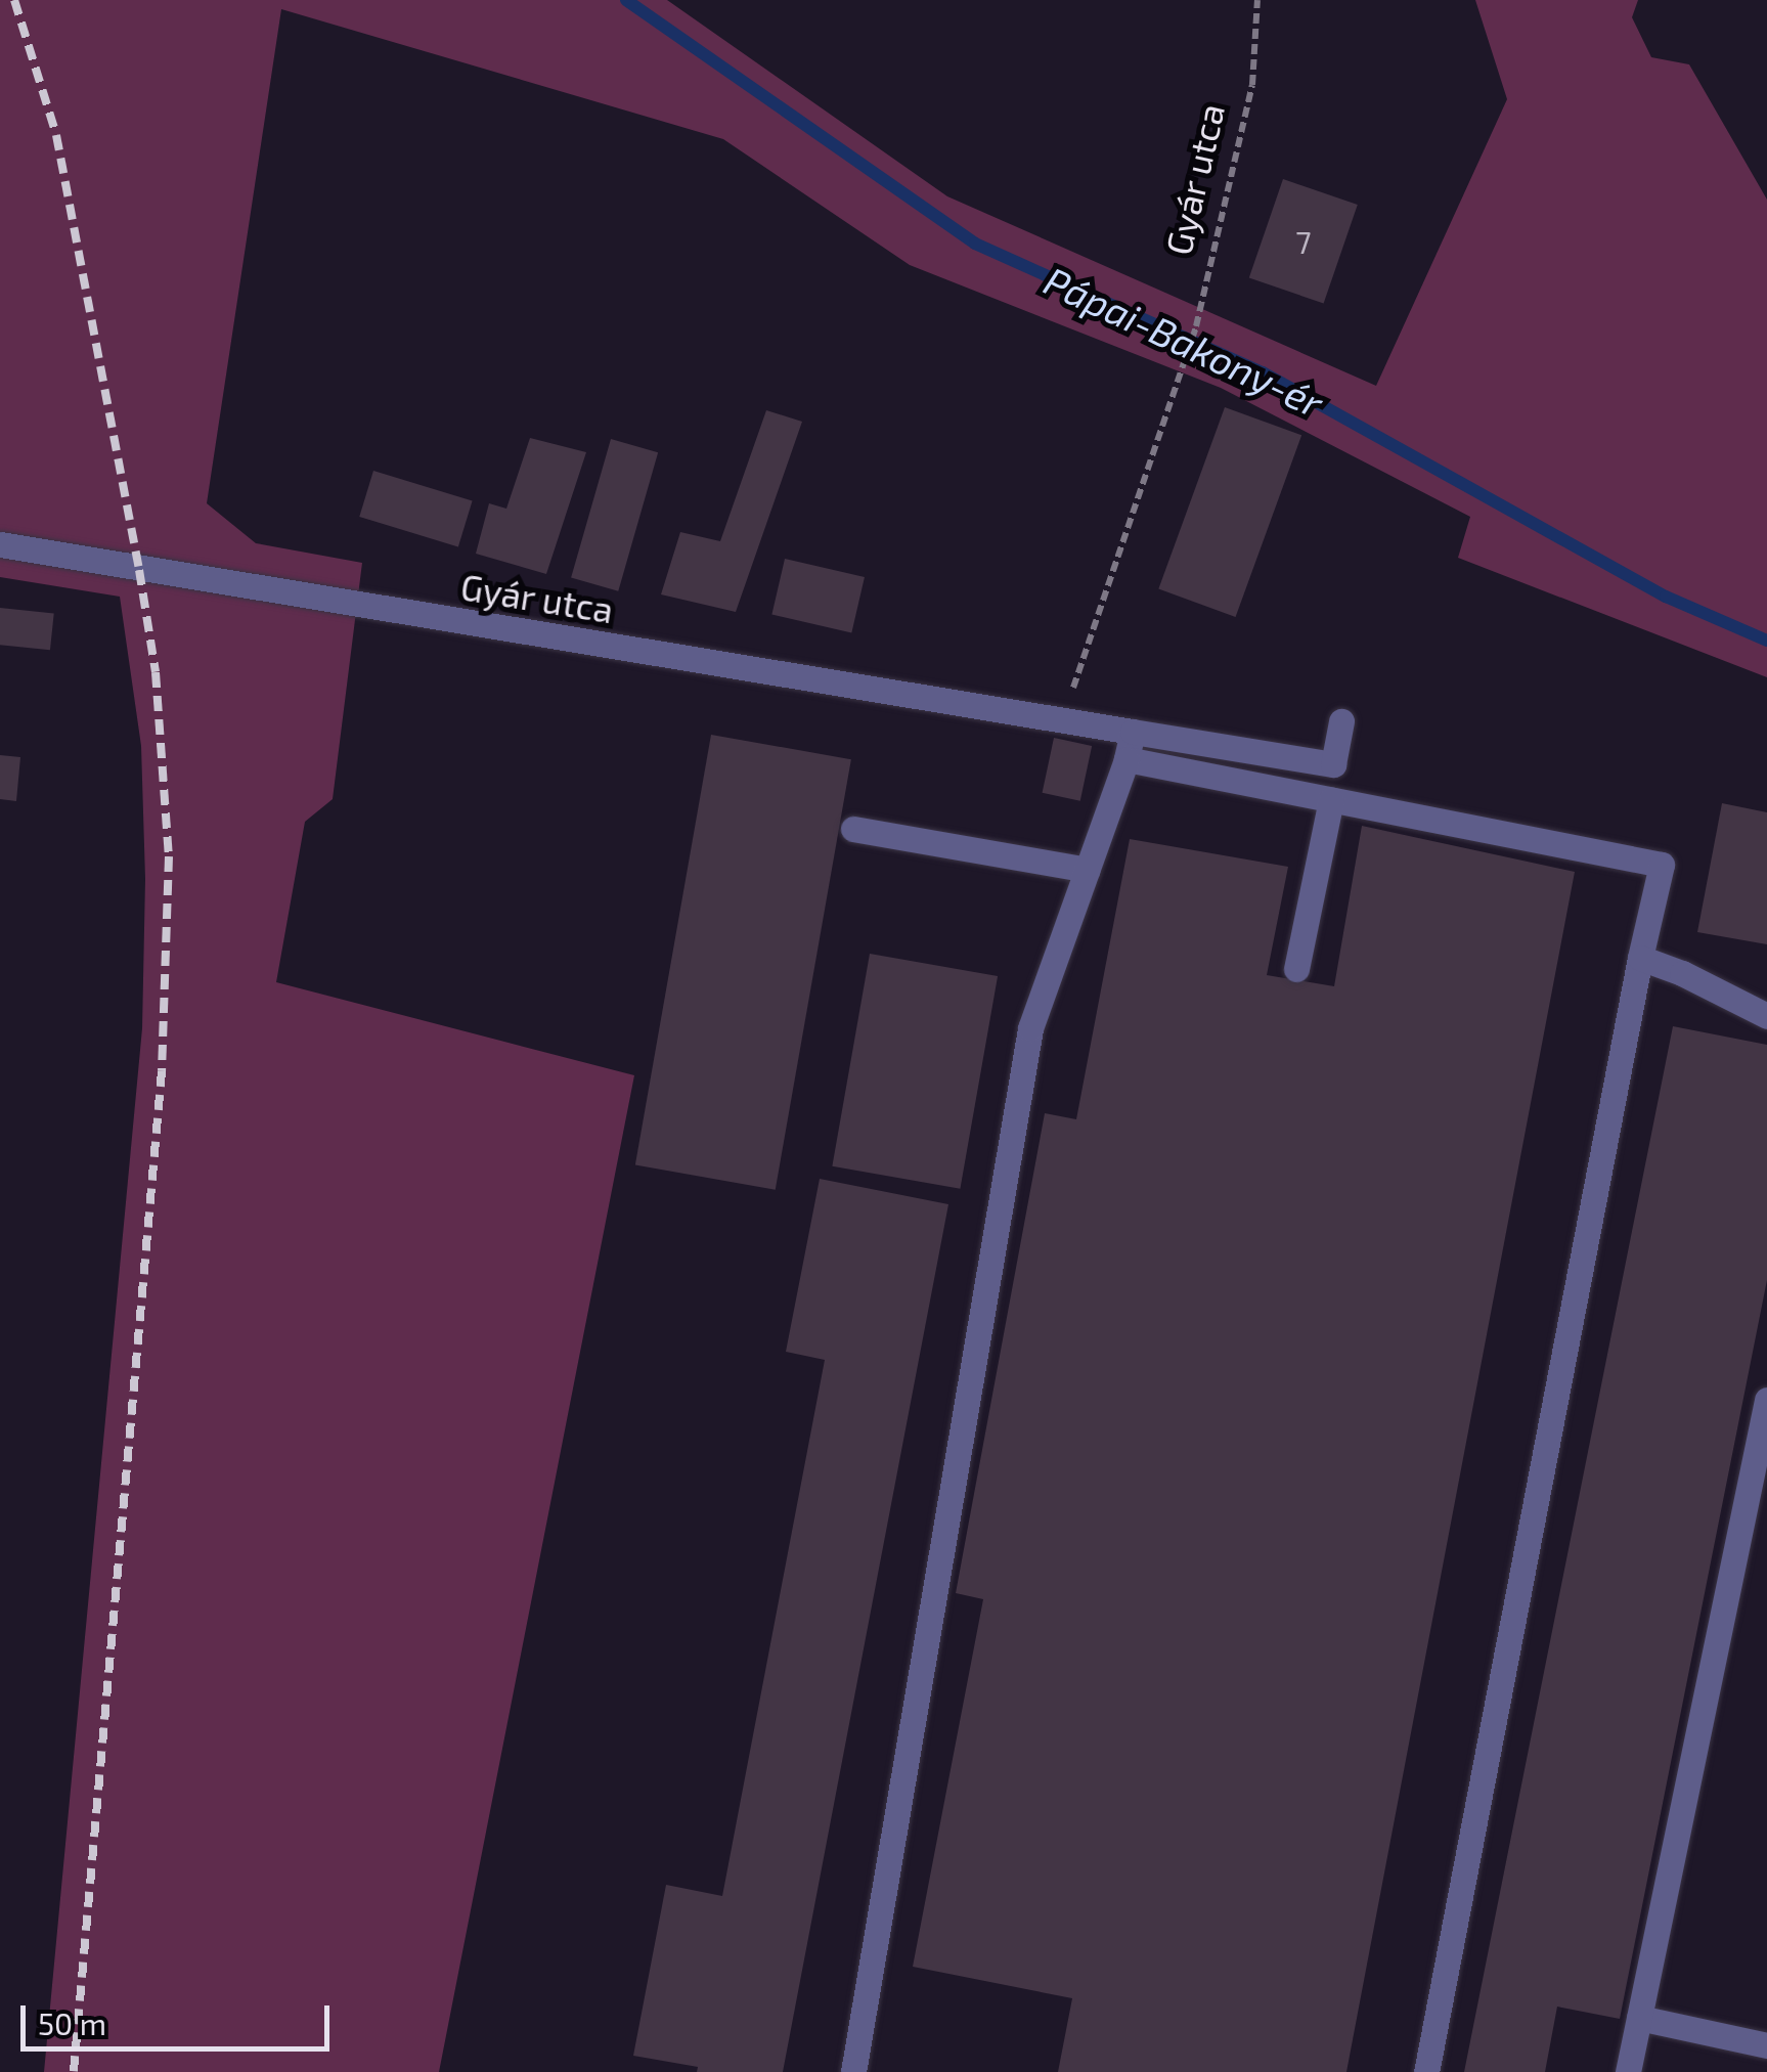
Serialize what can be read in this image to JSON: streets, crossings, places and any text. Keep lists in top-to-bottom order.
{
  "streets": {
    "street": ["Gyár utca"]
  },
  "water": ["Pápai-Bakony-ér"],
  "house_numbers": ["7"],
  "scale_bar": "50 m"
}
